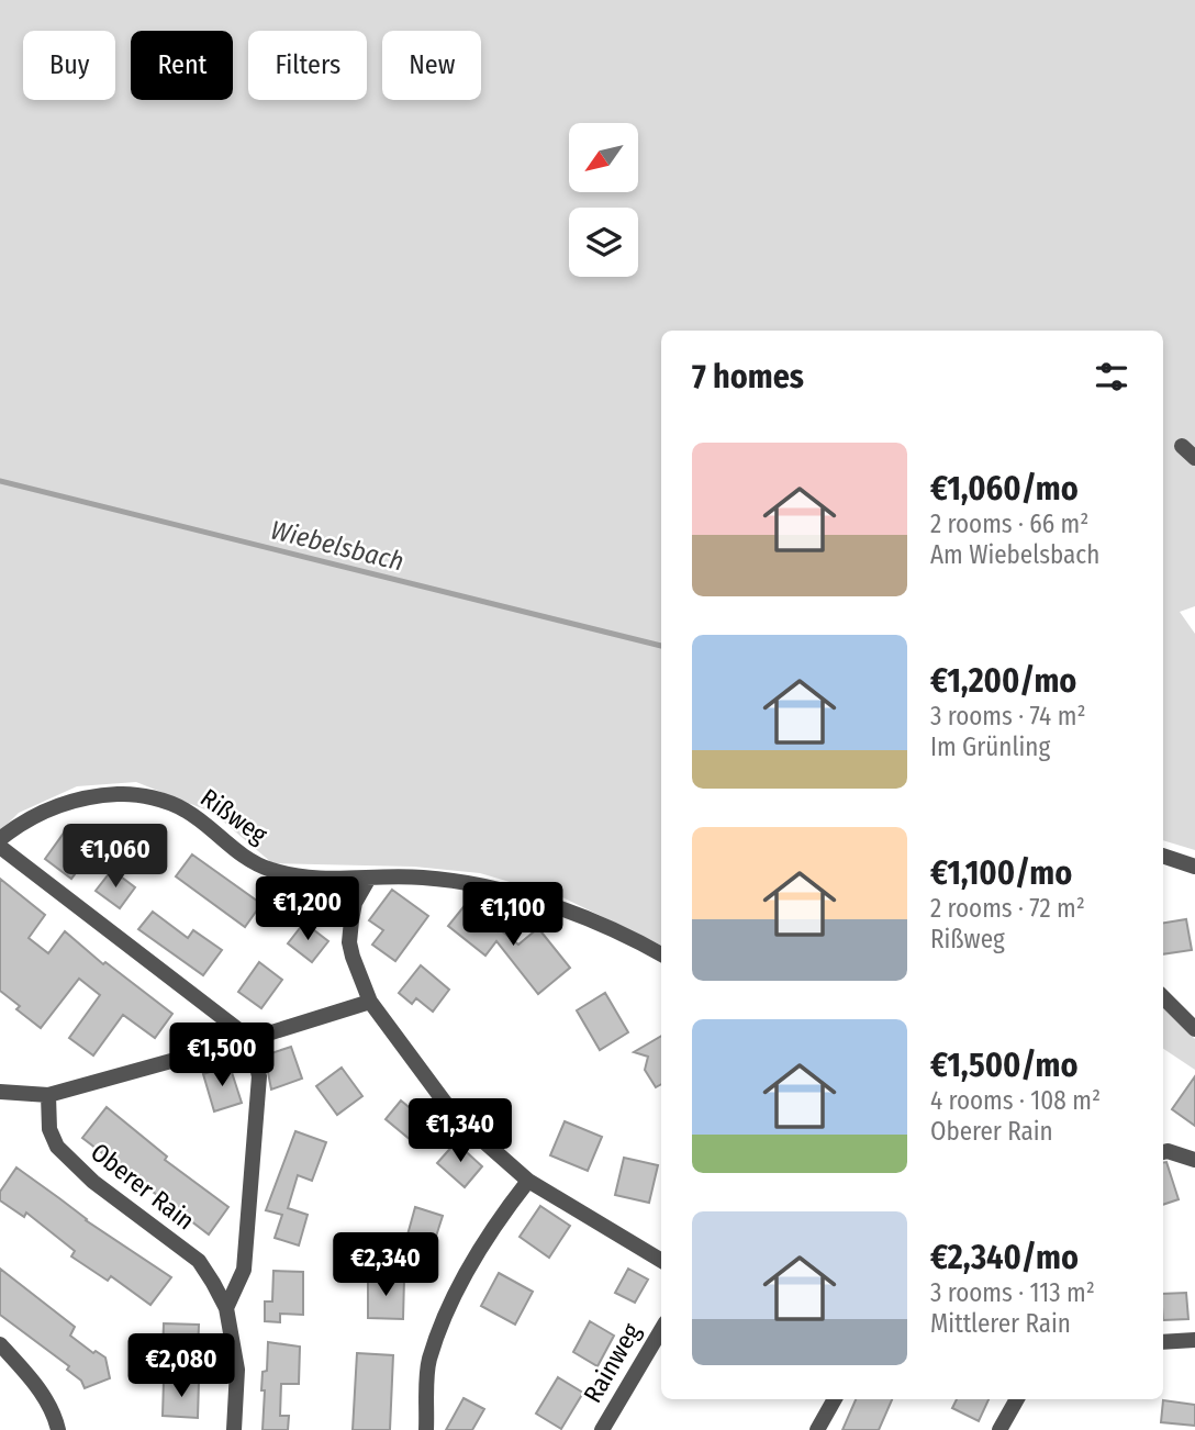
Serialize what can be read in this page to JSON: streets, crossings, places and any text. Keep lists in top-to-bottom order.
{
  "streets": {
    "street": ["Rißweg", "Oberer Rain", "Rainweg"]
  },
  "water": ["Wiebelsbach"],
  "north": "bottom left",
  "page": {
    "chip": [
      "Buy",
      "Rent",
      "Filters",
      "New"
    ],
    "heading": "7 homes",
    "list": [
      {
        "name": "€1,060/mo",
        "note": "2 rooms · 66 m² · Am Wiebelsbach"
      },
      {
        "name": "€1,200/mo",
        "note": "3 rooms · 74 m² · Im Grünling"
      },
      {
        "name": "€1,100/mo",
        "note": "2 rooms · 72 m² · Rißweg"
      },
      {
        "name": "€1,500/mo",
        "note": "4 rooms · 108 m² · Oberer Rain"
      },
      {
        "name": "€2,340/mo",
        "note": "3 rooms · 113 m² · Mittlerer Rain"
      }
    ],
    "price": [
      "€1,060",
      "€1,200",
      "€1,100",
      "€1,500",
      "€1,340",
      "€2,340",
      "€2,080"
    ]
  }
}
